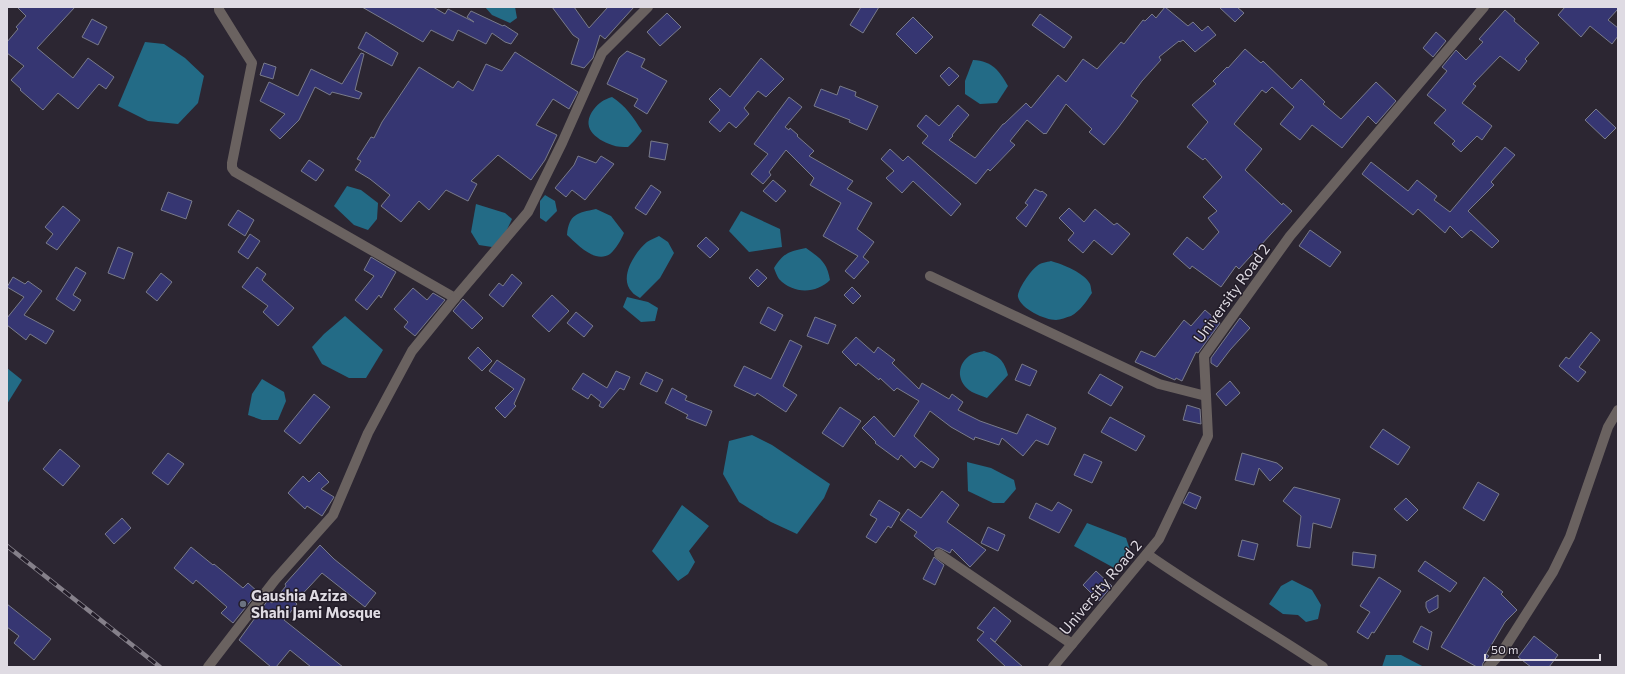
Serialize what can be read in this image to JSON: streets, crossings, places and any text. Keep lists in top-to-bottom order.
{
  "streets": {
    "street": ["University Road 2"]
  },
  "places": ["Gaushia Aziza Shahi Jami Mosque"],
  "scale_bar": "50 m"
}
